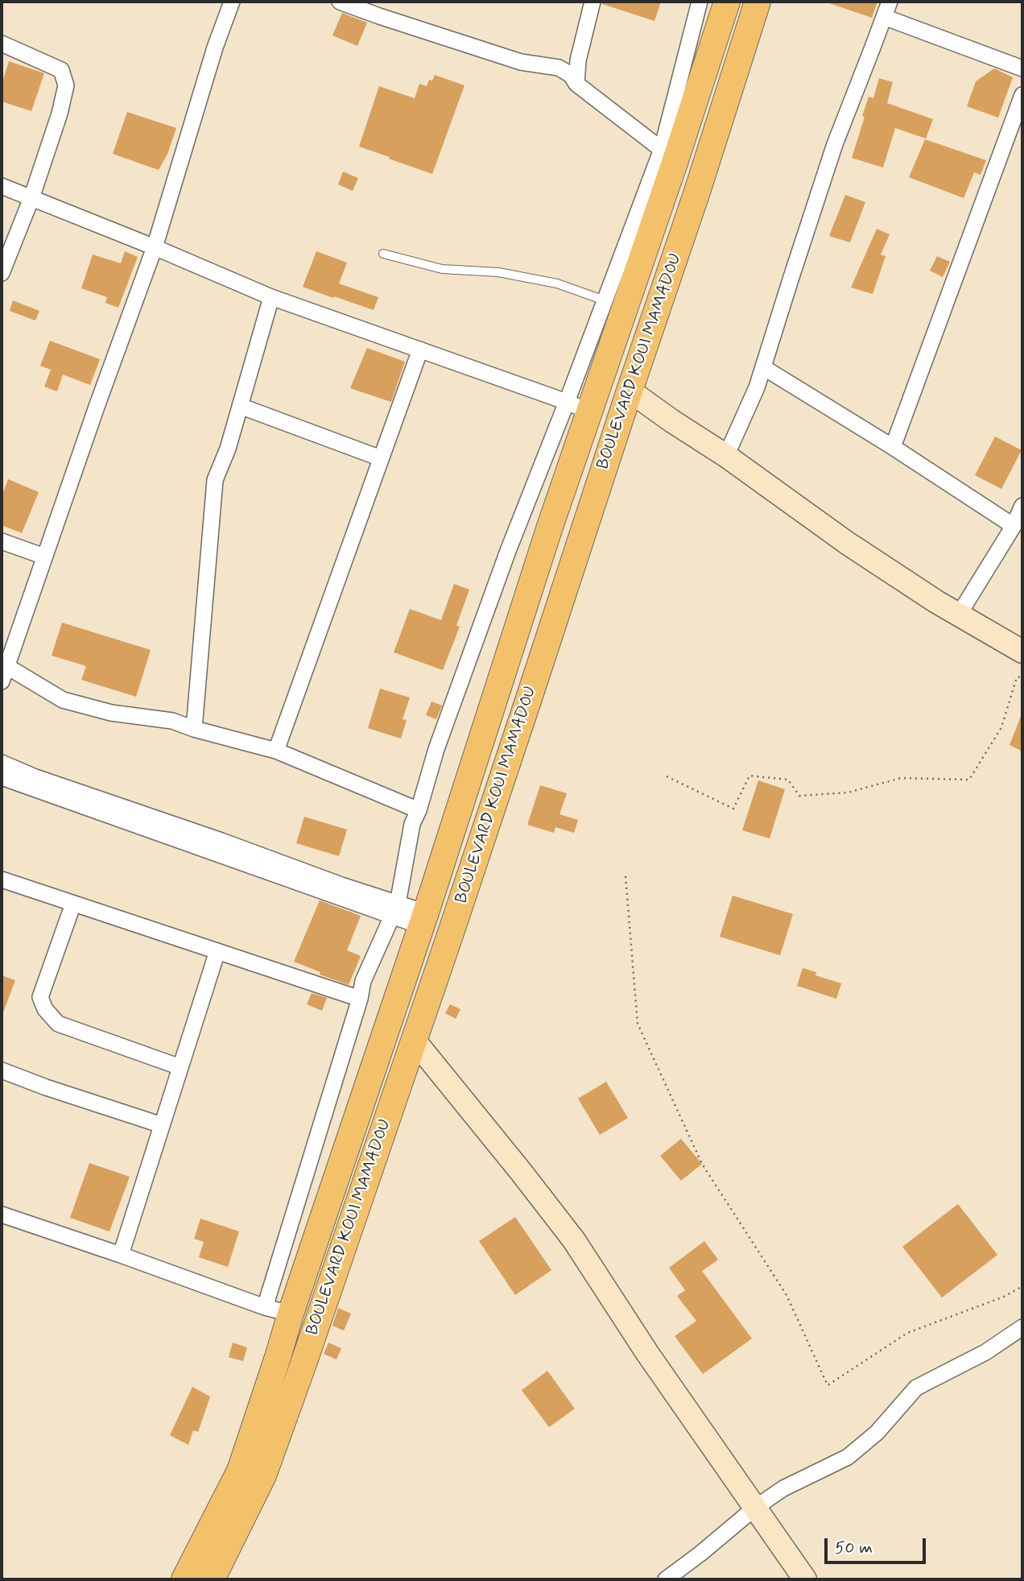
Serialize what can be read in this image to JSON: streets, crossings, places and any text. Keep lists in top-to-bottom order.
{
  "streets": {
    "main road": ["BOULEVARD KOUI MAMADOU"]
  },
  "scale_bar": "50 m"
}
